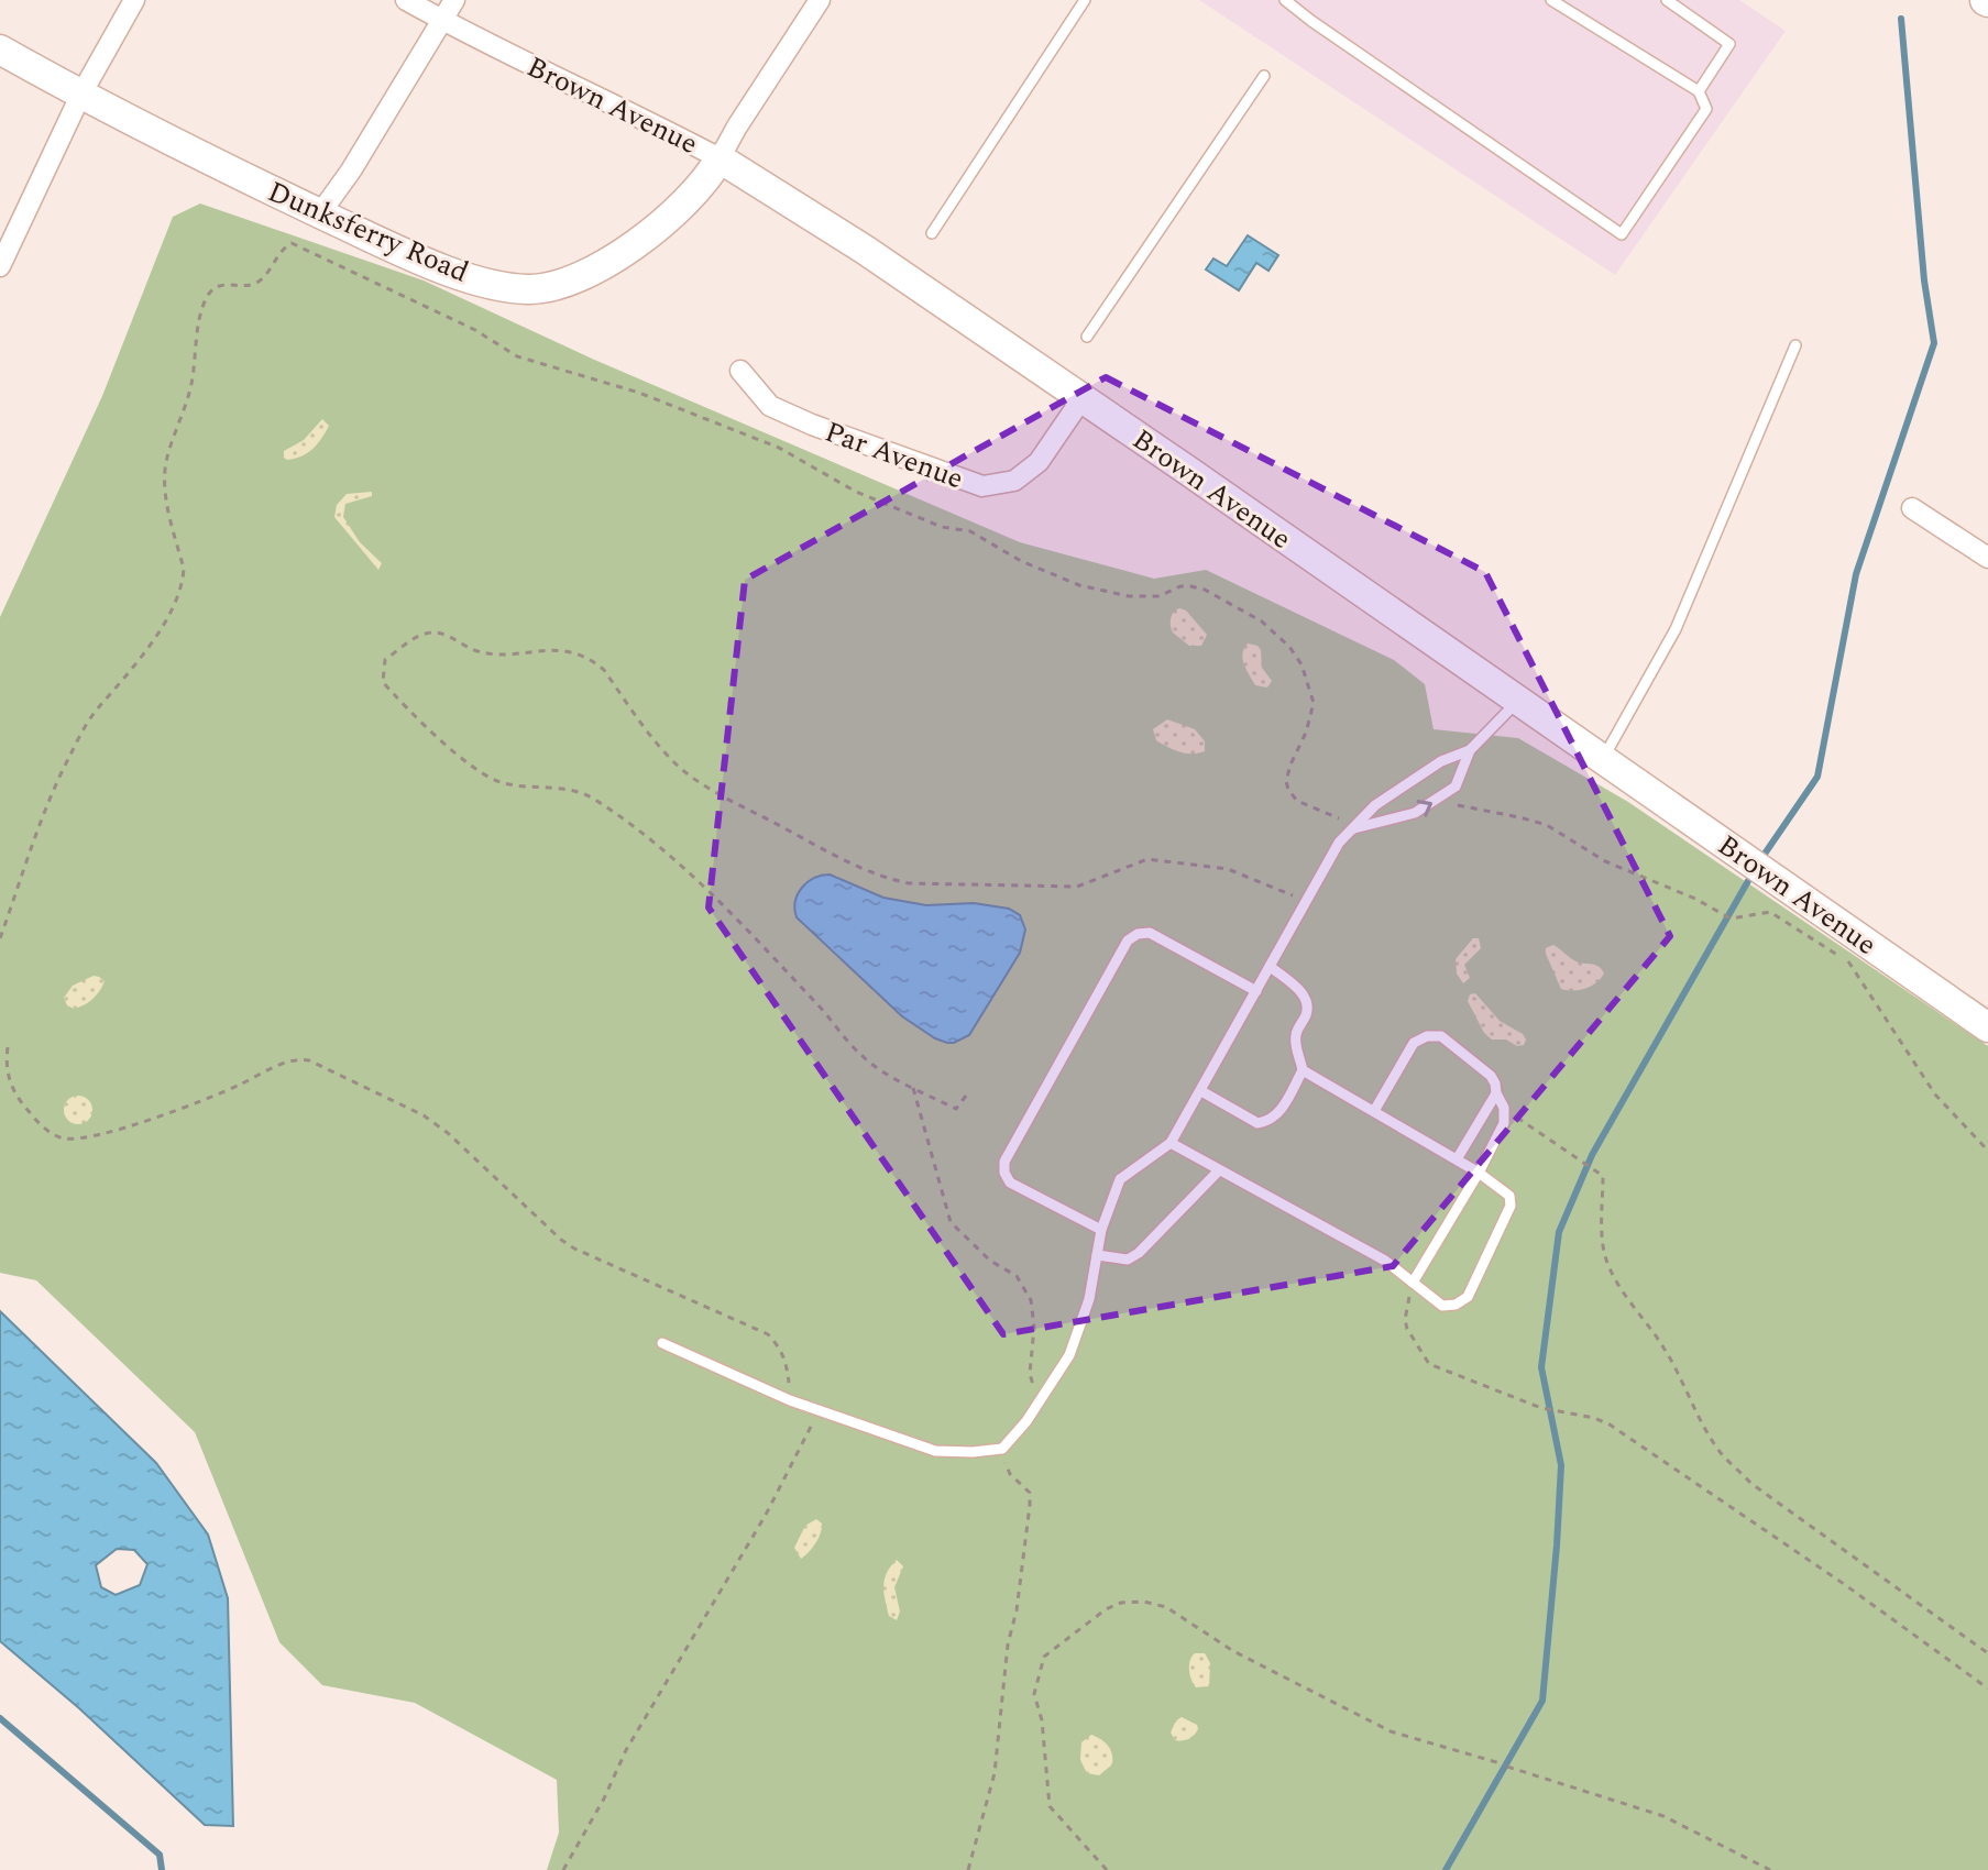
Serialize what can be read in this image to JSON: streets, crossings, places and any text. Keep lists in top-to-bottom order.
{
  "streets": {
    "street": ["Brown Avenue", "Dunksferry Road", "Par Avenue"]
  },
  "crossings": [
    ["Brown Avenue", "Dunksferry Road"],
    ["Brown Avenue", "Par Avenue"]
  ]
}
